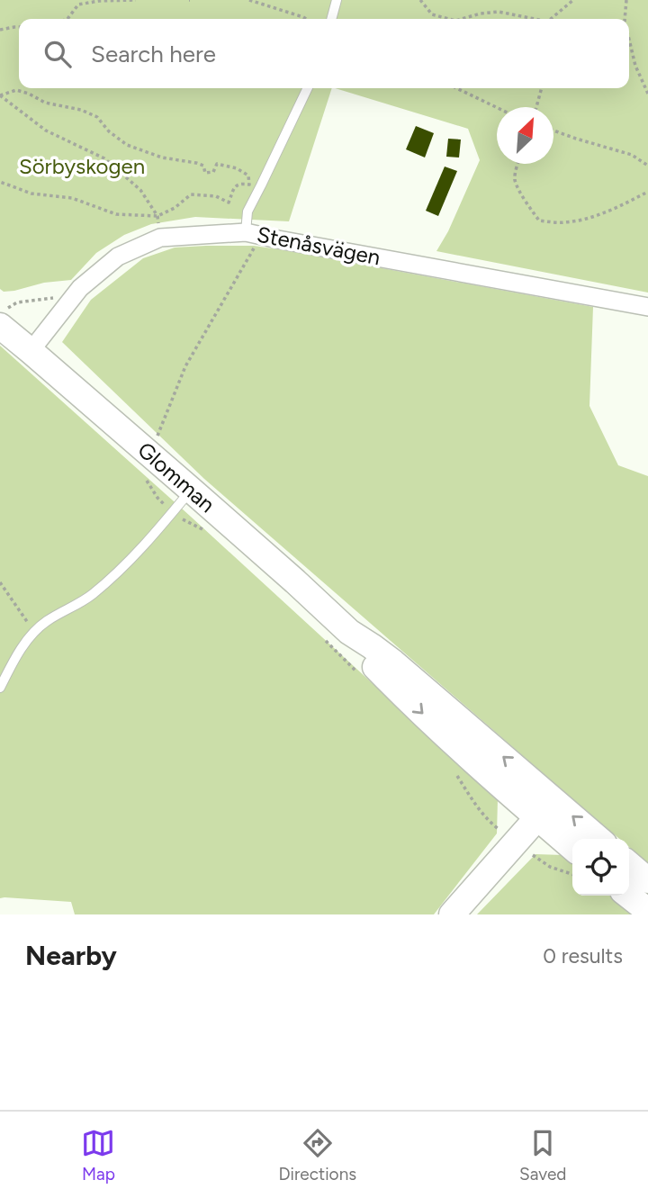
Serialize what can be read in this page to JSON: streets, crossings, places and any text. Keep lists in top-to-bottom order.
{
  "streets": {
    "main road": ["Glomman"],
    "street": ["Stenåsvägen"]
  },
  "crossings": [
    ["Stenåsvägen", "Glomman"]
  ],
  "parks": ["Sörbyskogen"],
  "north": "top right",
  "page": {
    "search": "Search here",
    "heading": ["Nearby", "0 results"],
    "nav": ["Map", "Directions", "Saved"]
  }
}
